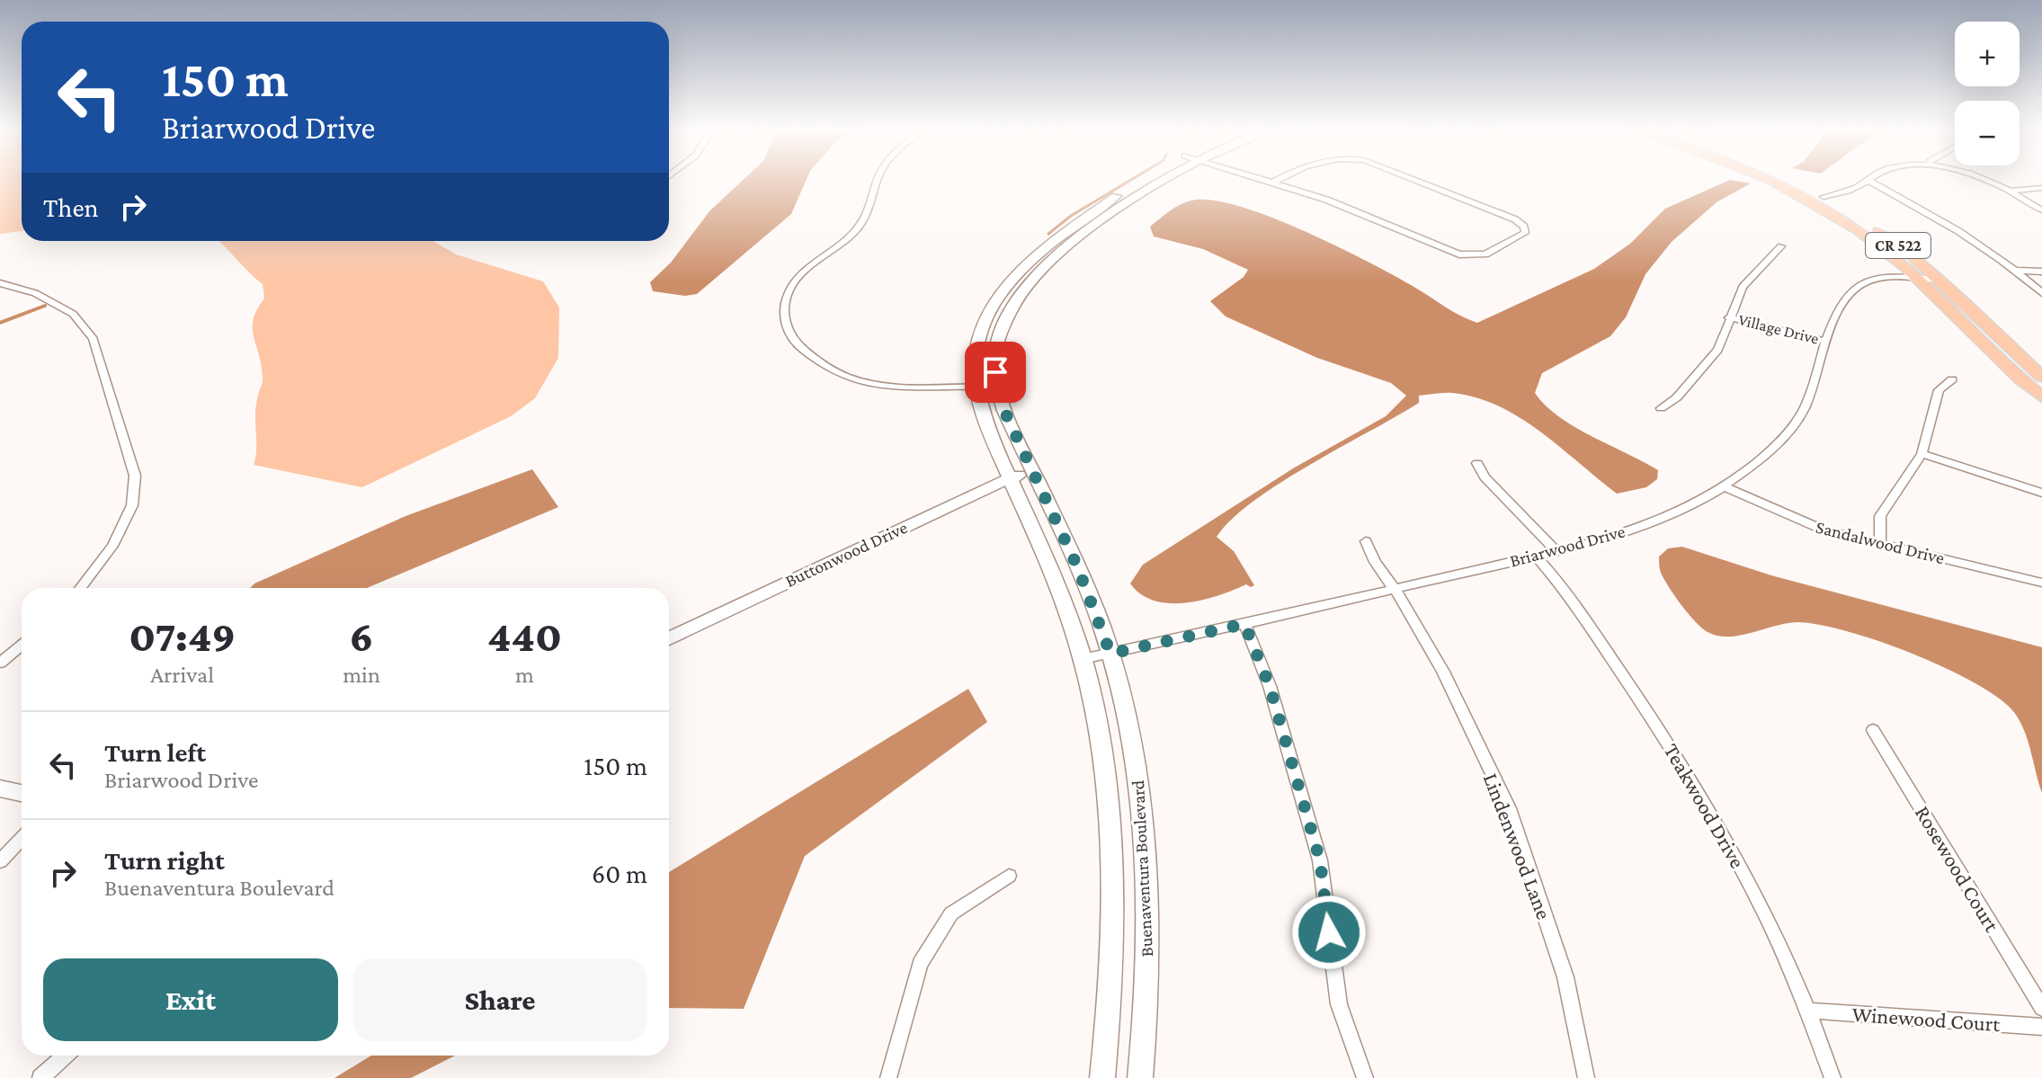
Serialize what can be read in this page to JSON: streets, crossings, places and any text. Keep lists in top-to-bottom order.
{
  "streets": {
    "main road": ["CR 522", "Buttonwood Drive", "Buenaventura Boulevard"],
    "street": [
      "Village Drive",
      "Sandalwood Drive",
      "Briarwood Drive",
      "Teakwood Drive",
      "Lindenwood Lane",
      "Rosewood Court",
      "Winewood Court"
    ]
  },
  "crossings": [
    ["CR 522", "Briarwood Drive"],
    ["Village Drive", "Briarwood Drive"],
    ["Sandalwood Drive", "Briarwood Drive"],
    ["Briarwood Drive", "Teakwood Drive"],
    ["Briarwood Drive", "Lindenwood Lane"],
    ["Briarwood Drive", "Buenaventura Boulevard"],
    ["Buttonwood Drive", "Buenaventura Boulevard"],
    ["Teakwood Drive", "Winewood Court"]
  ],
  "page": {
    "map_buttons": ["+", "−"],
    "turn": ["150 m", "Briarwood Drive"],
    "then": "Then",
    "eta": [
      "07:49",
      "Arrival",
      "6",
      "min",
      "440",
      "m"
    ],
    "list": [
      {
        "name": "Turn left",
        "note": "Briarwood Drive",
        "value": "150 m"
      },
      {
        "name": "Turn right",
        "note": "Buenaventura Boulevard",
        "value": "60 m"
      }
    ],
    "buttons": ["Exit", "Share"]
  }
}
